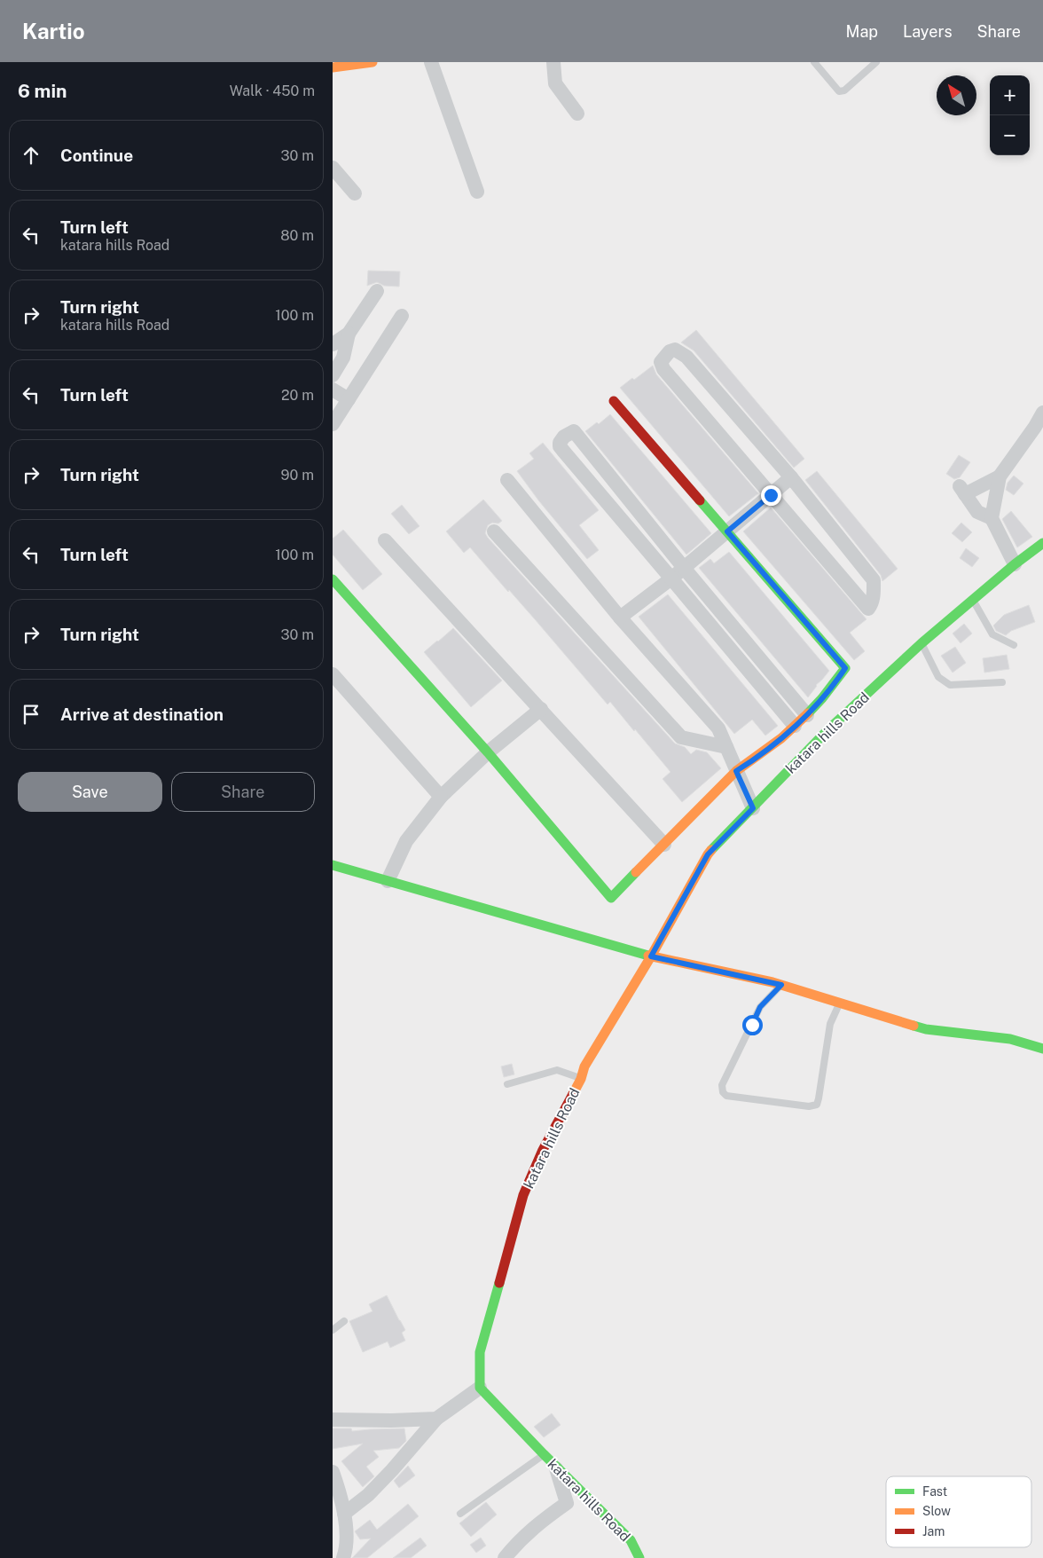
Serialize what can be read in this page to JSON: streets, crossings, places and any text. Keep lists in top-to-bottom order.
{
  "streets": {
    "street": ["katara hills Road"]
  },
  "legend": ["Fast", "Slow", "Jam"],
  "north": "top left",
  "page": {
    "header": "Kartio",
    "nav": ["Map", "Layers", "Share"],
    "heading": ["6 min", "Walk · 450 m"],
    "map_buttons": ["+", "−"],
    "list": [
      ["Continue", "30 m"],
      ["Turn left", "katara hills Road", "80 m"],
      ["Turn right", "katara hills Road", "100 m"],
      ["Turn left", "20 m"],
      ["Turn right", "90 m"],
      ["Turn left", "100 m"],
      ["Turn right", "30 m"],
      "Arrive at destination"
    ],
    "buttons": ["Save", "Share"]
  }
}
